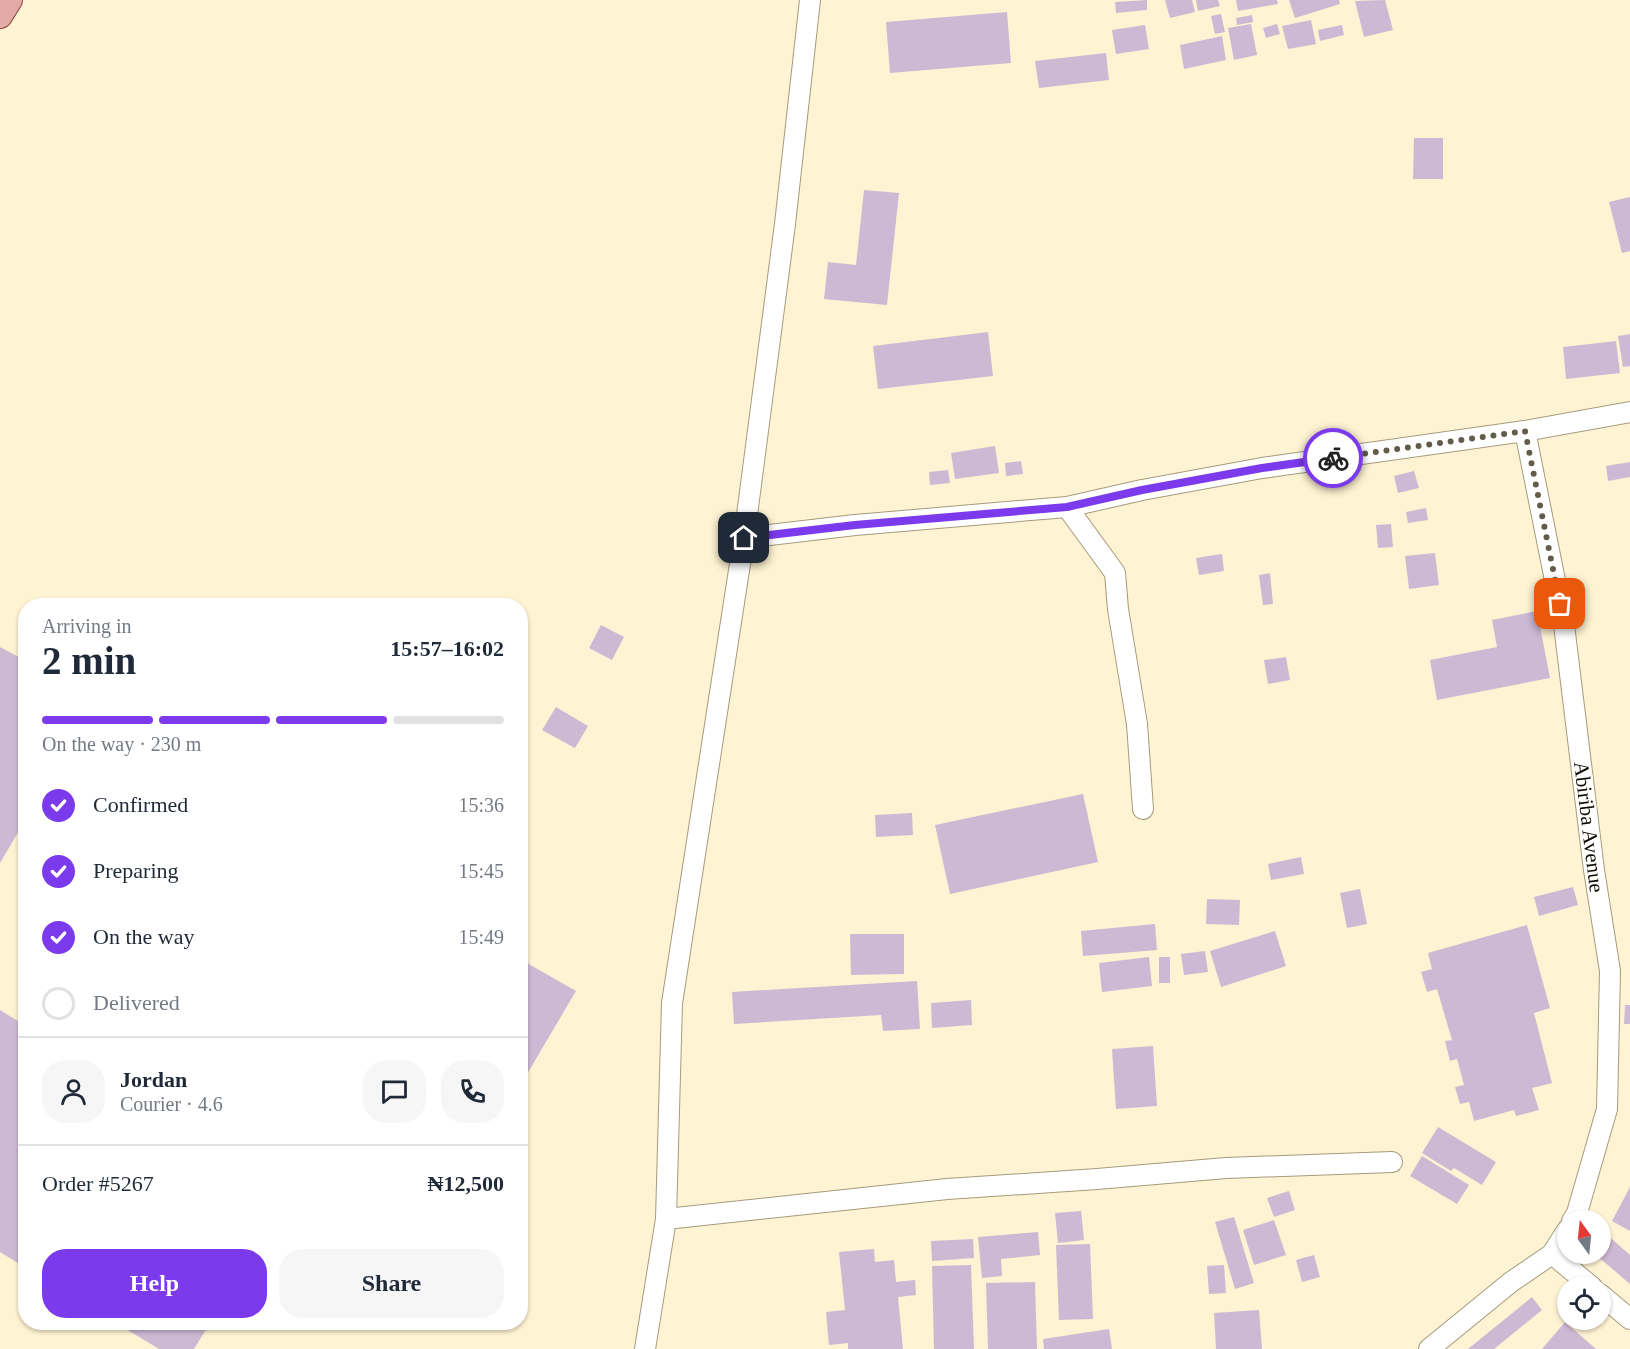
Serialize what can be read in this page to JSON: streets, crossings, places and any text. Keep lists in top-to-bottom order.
{
  "streets": {
    "street": ["Abiriba Avenue"]
  },
  "north": "top",
  "page": {
    "heading": ["2 min", "Arriving in", "15:57–16:02"],
    "panel": [
      "Jordan",
      "Courier · 4.6",
      "Order #5267",
      "₦12,500"
    ],
    "bar": "On the way · 230 m",
    "list": [
      ["Confirmed", "15:36"],
      ["Preparing", "15:45"],
      ["On the way", "15:49"],
      "Delivered"
    ],
    "buttons": ["Help", "Share"]
  }
}
